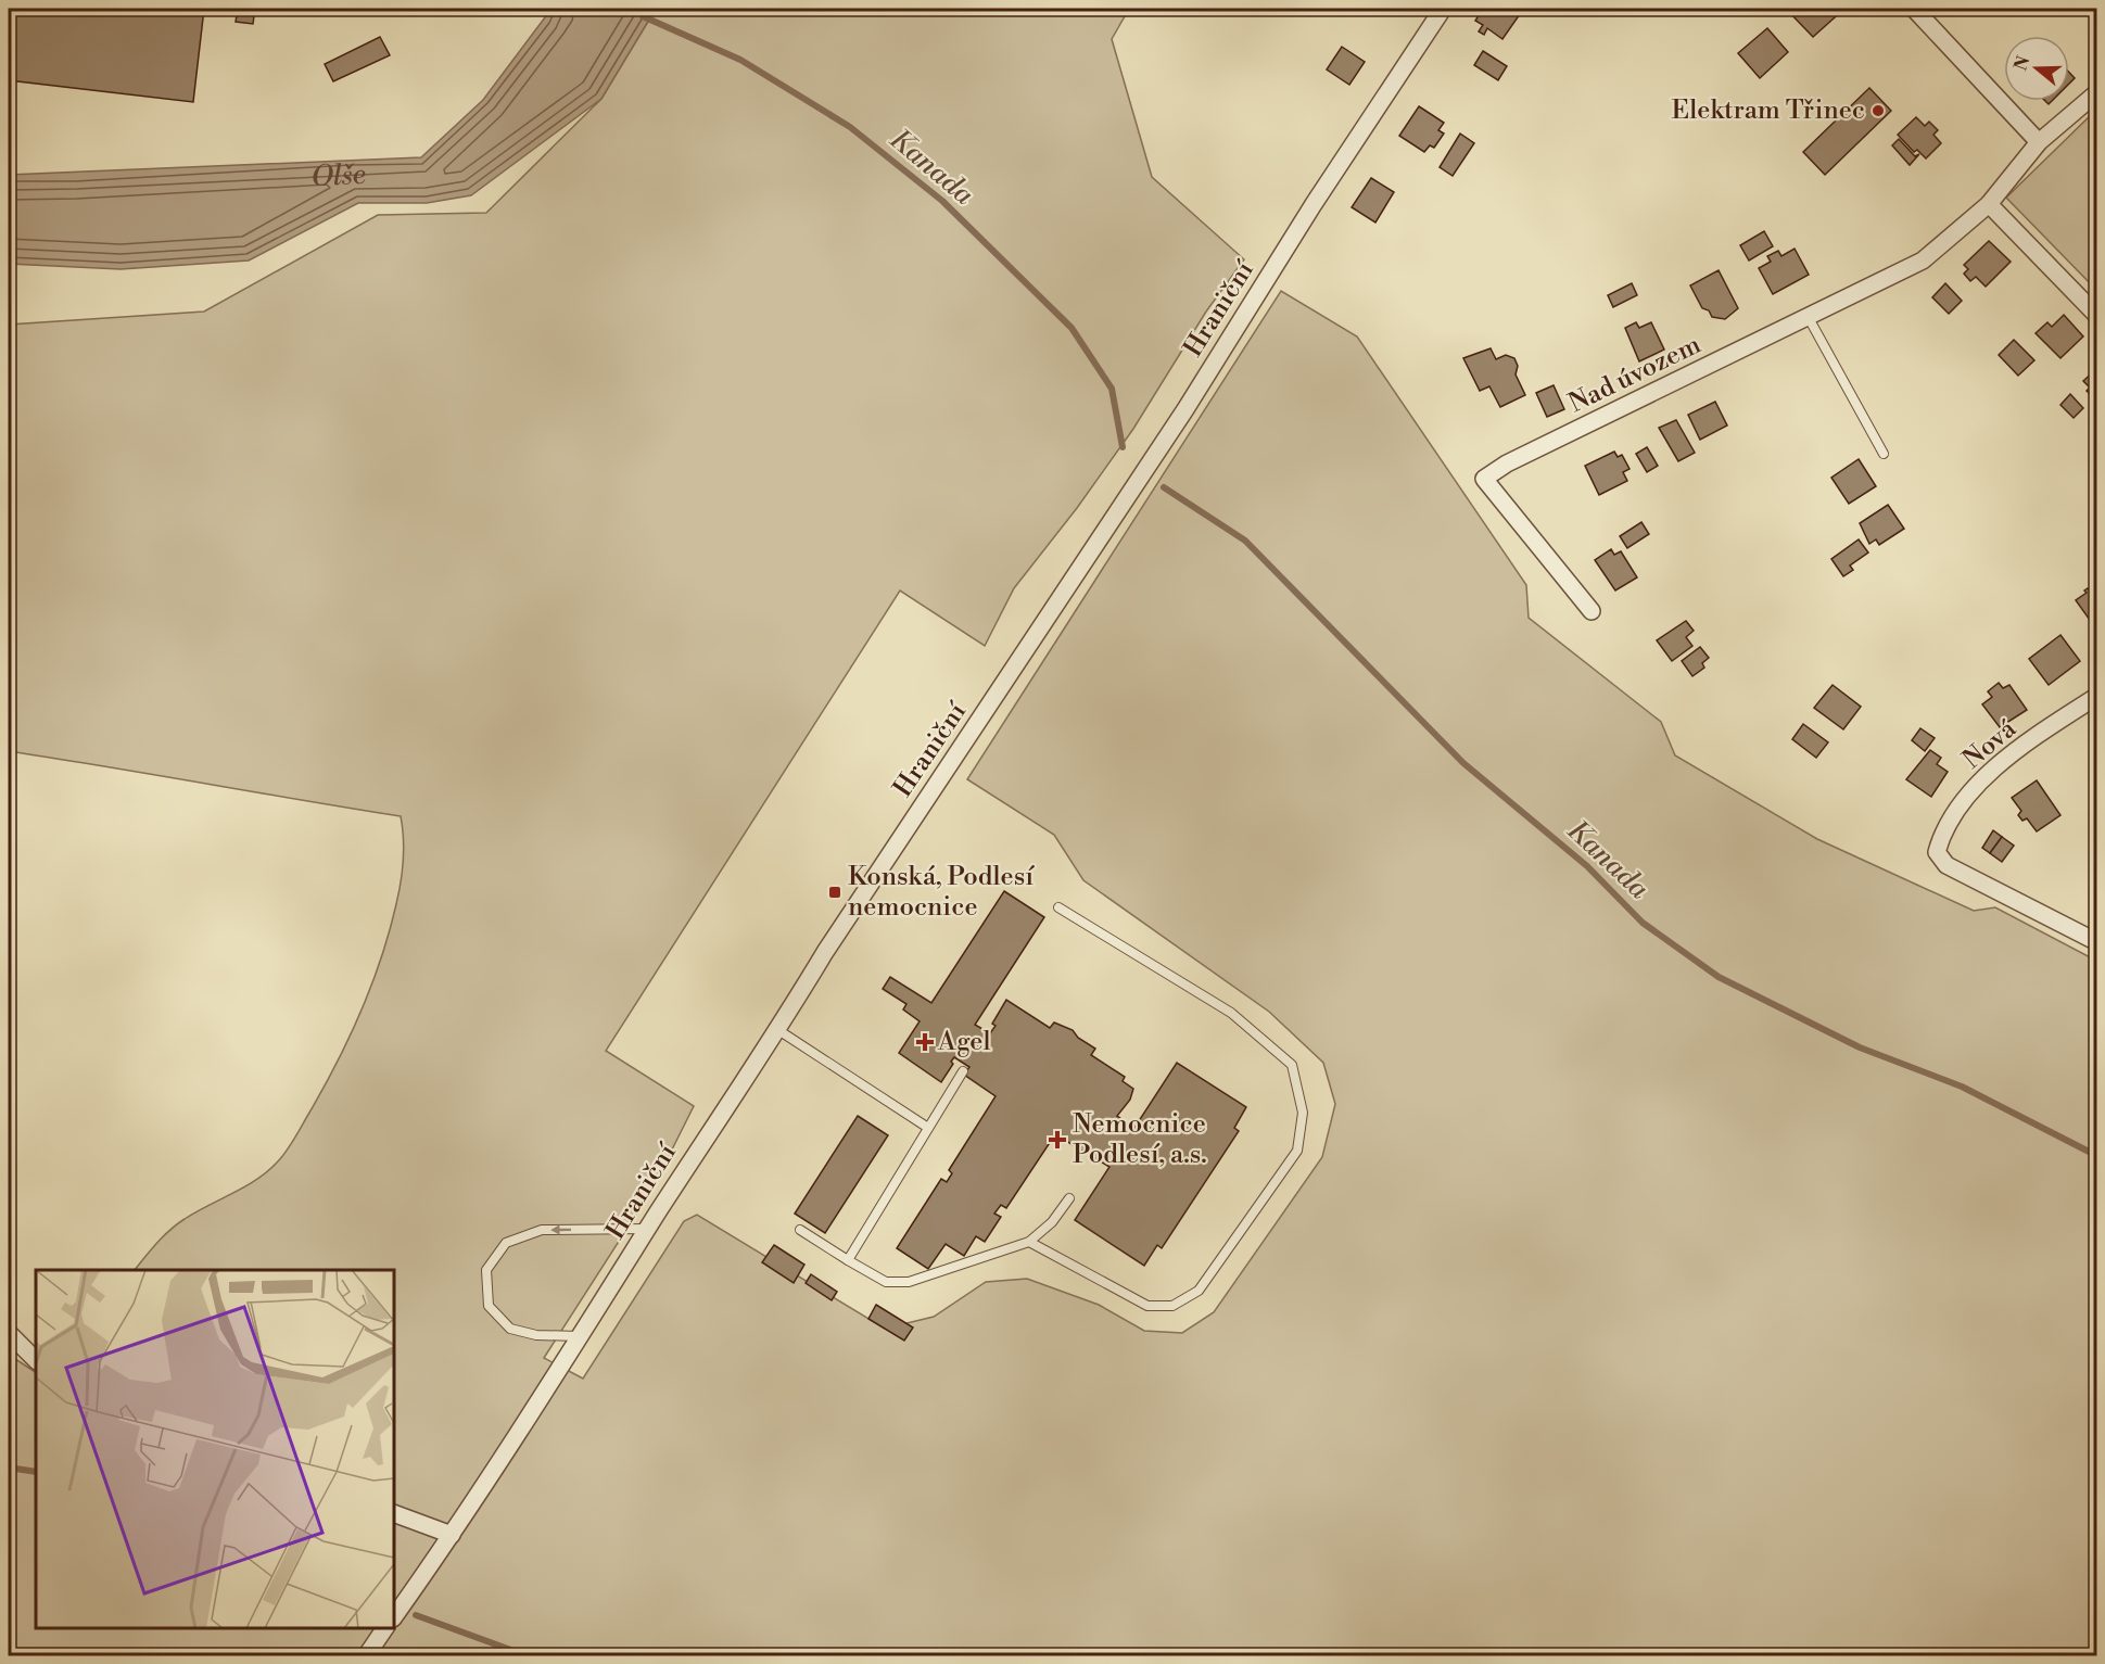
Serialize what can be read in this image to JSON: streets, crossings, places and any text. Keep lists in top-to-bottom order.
{
  "streets": {
    "street": ["Hraniční", "Nad úvozem", "Nová"]
  },
  "water": ["Kanada", "Olše"],
  "places": {
    "other": ["Elektram Třinec"],
    "transit": ["Konská, Podlesí nemocnice"],
    "health": ["Agel", "Nemocnice Podlesí, a.s."]
  },
  "north": "left"
}
